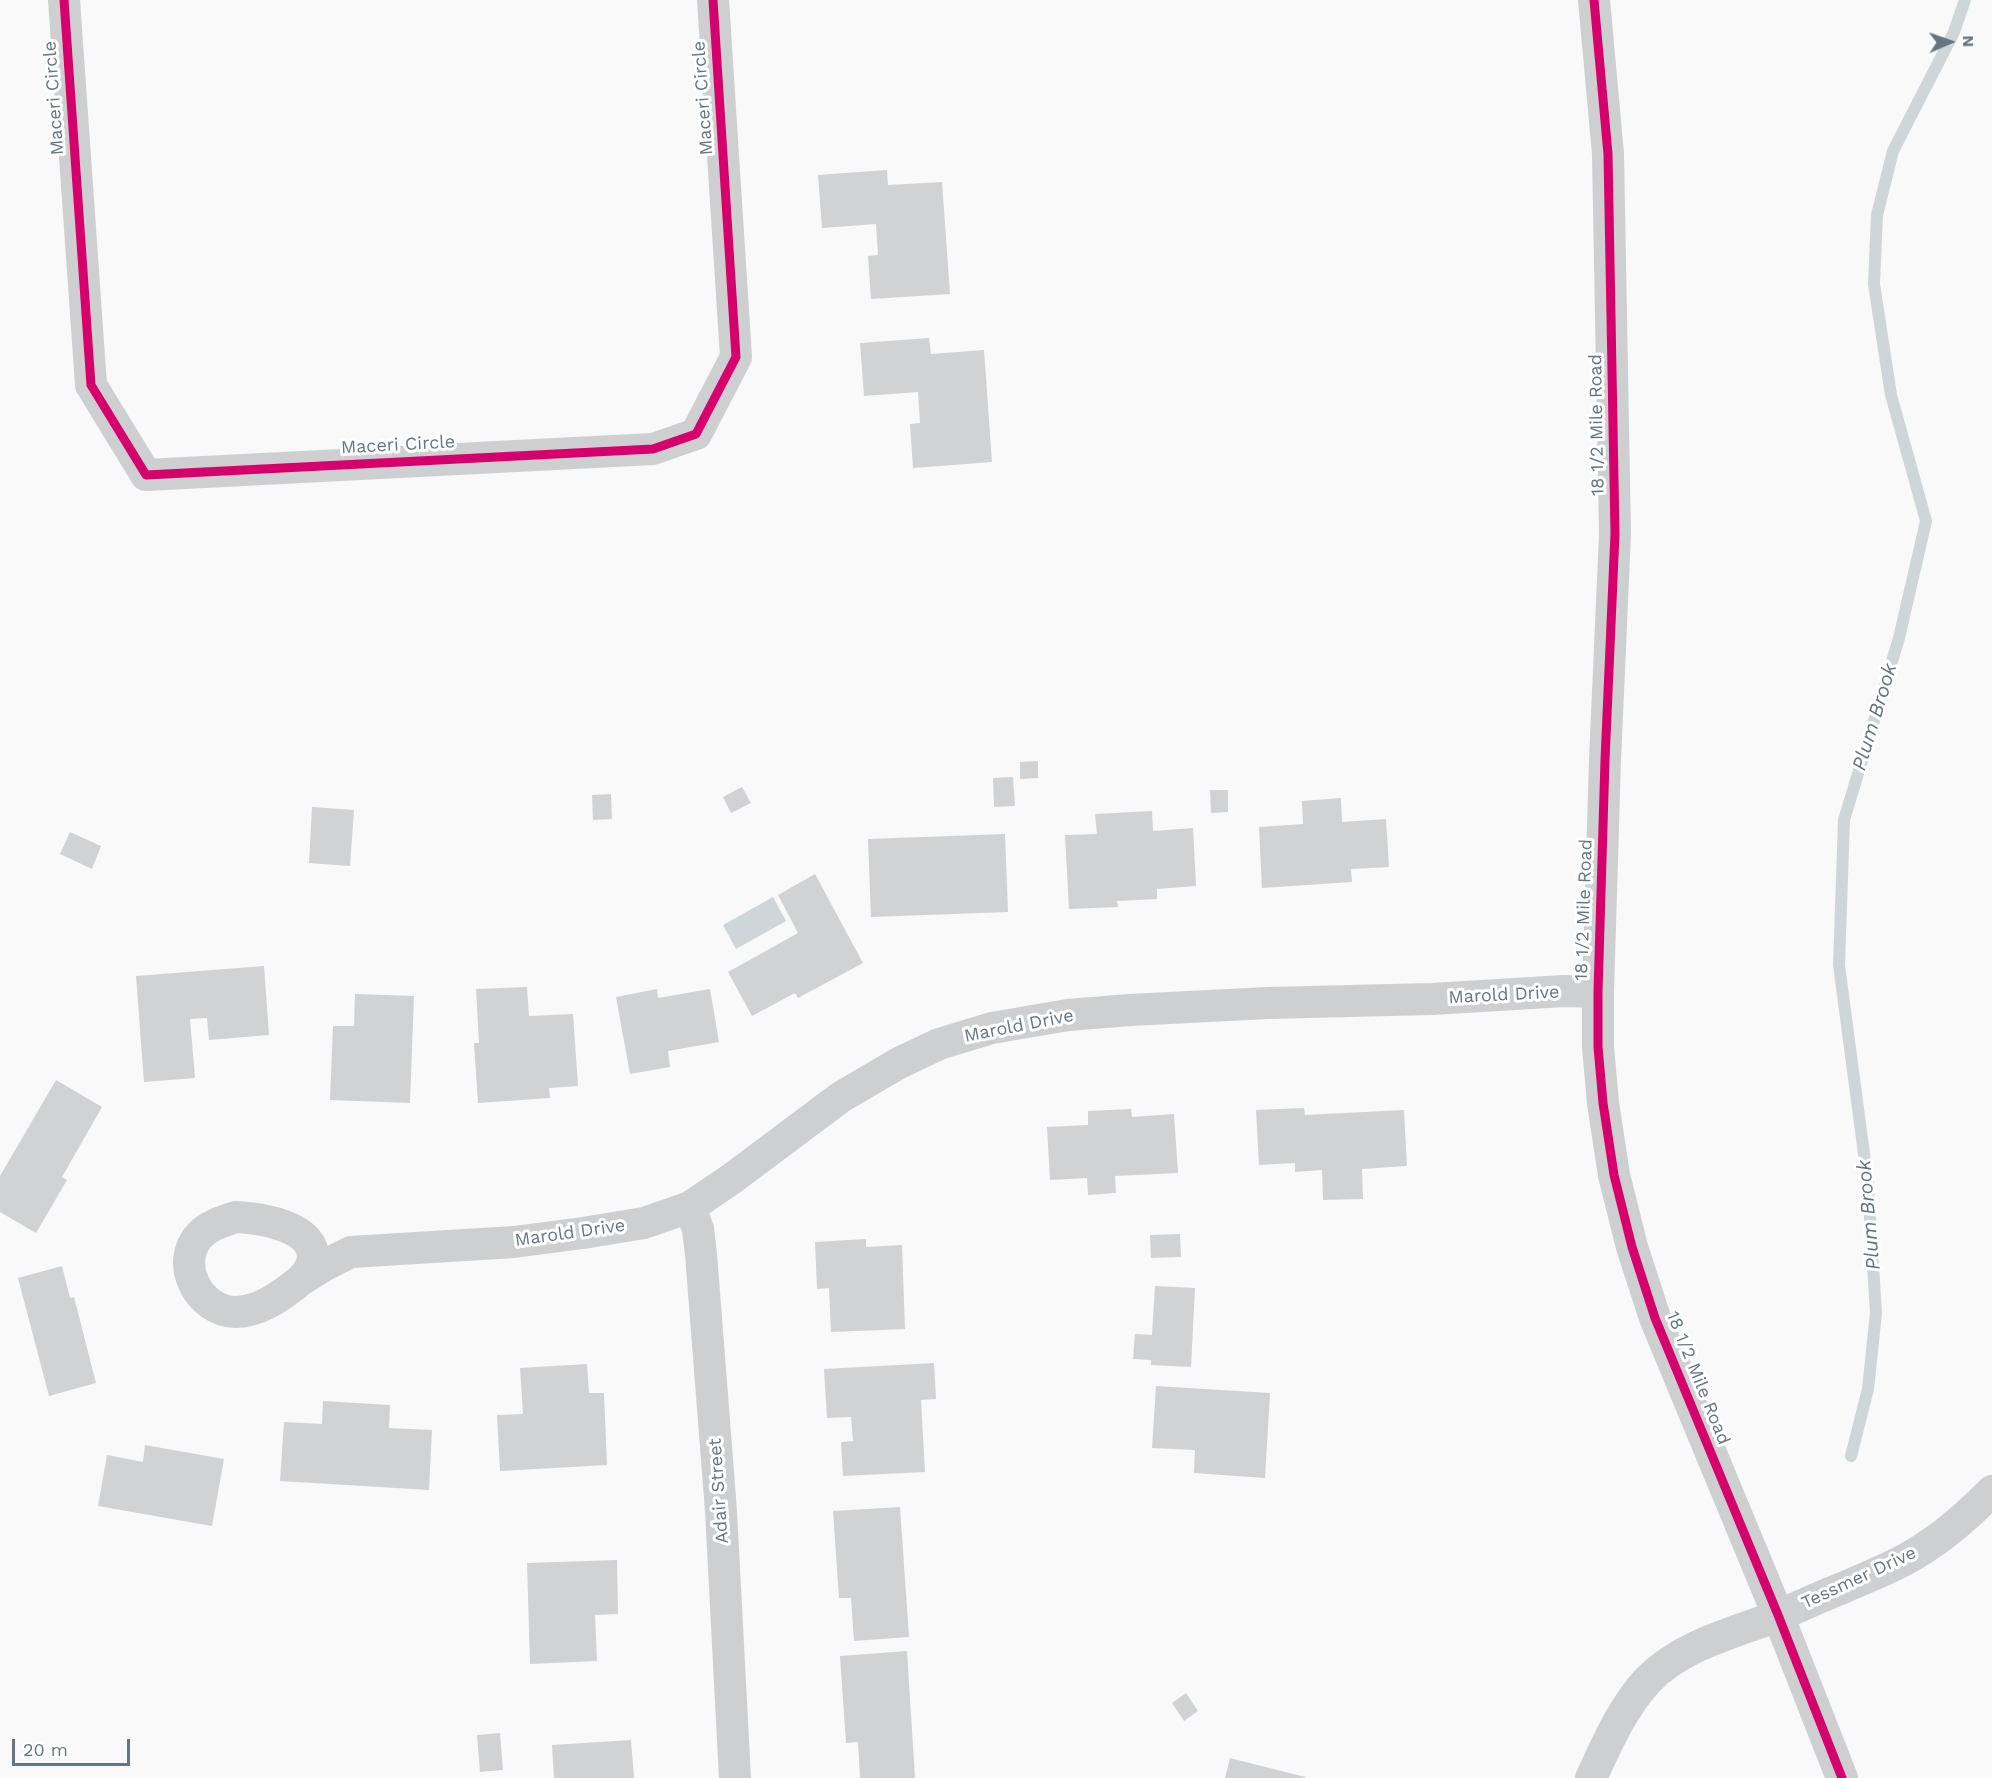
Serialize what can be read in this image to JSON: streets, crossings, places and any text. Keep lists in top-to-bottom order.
{
  "streets": {
    "street": [
      "Maceri Circle",
      "18 1/2 Mile Road",
      "Marold Drive",
      "Adair Street",
      "Tessmer Drive"
    ]
  },
  "crossings": [
    ["18 1/2 Mile Road", "Marold Drive"],
    ["18 1/2 Mile Road", "Tessmer Drive"],
    ["Marold Drive", "Adair Street"]
  ],
  "water": ["Plum Brook"],
  "scale_bar": "20 m",
  "north": "right"
}
